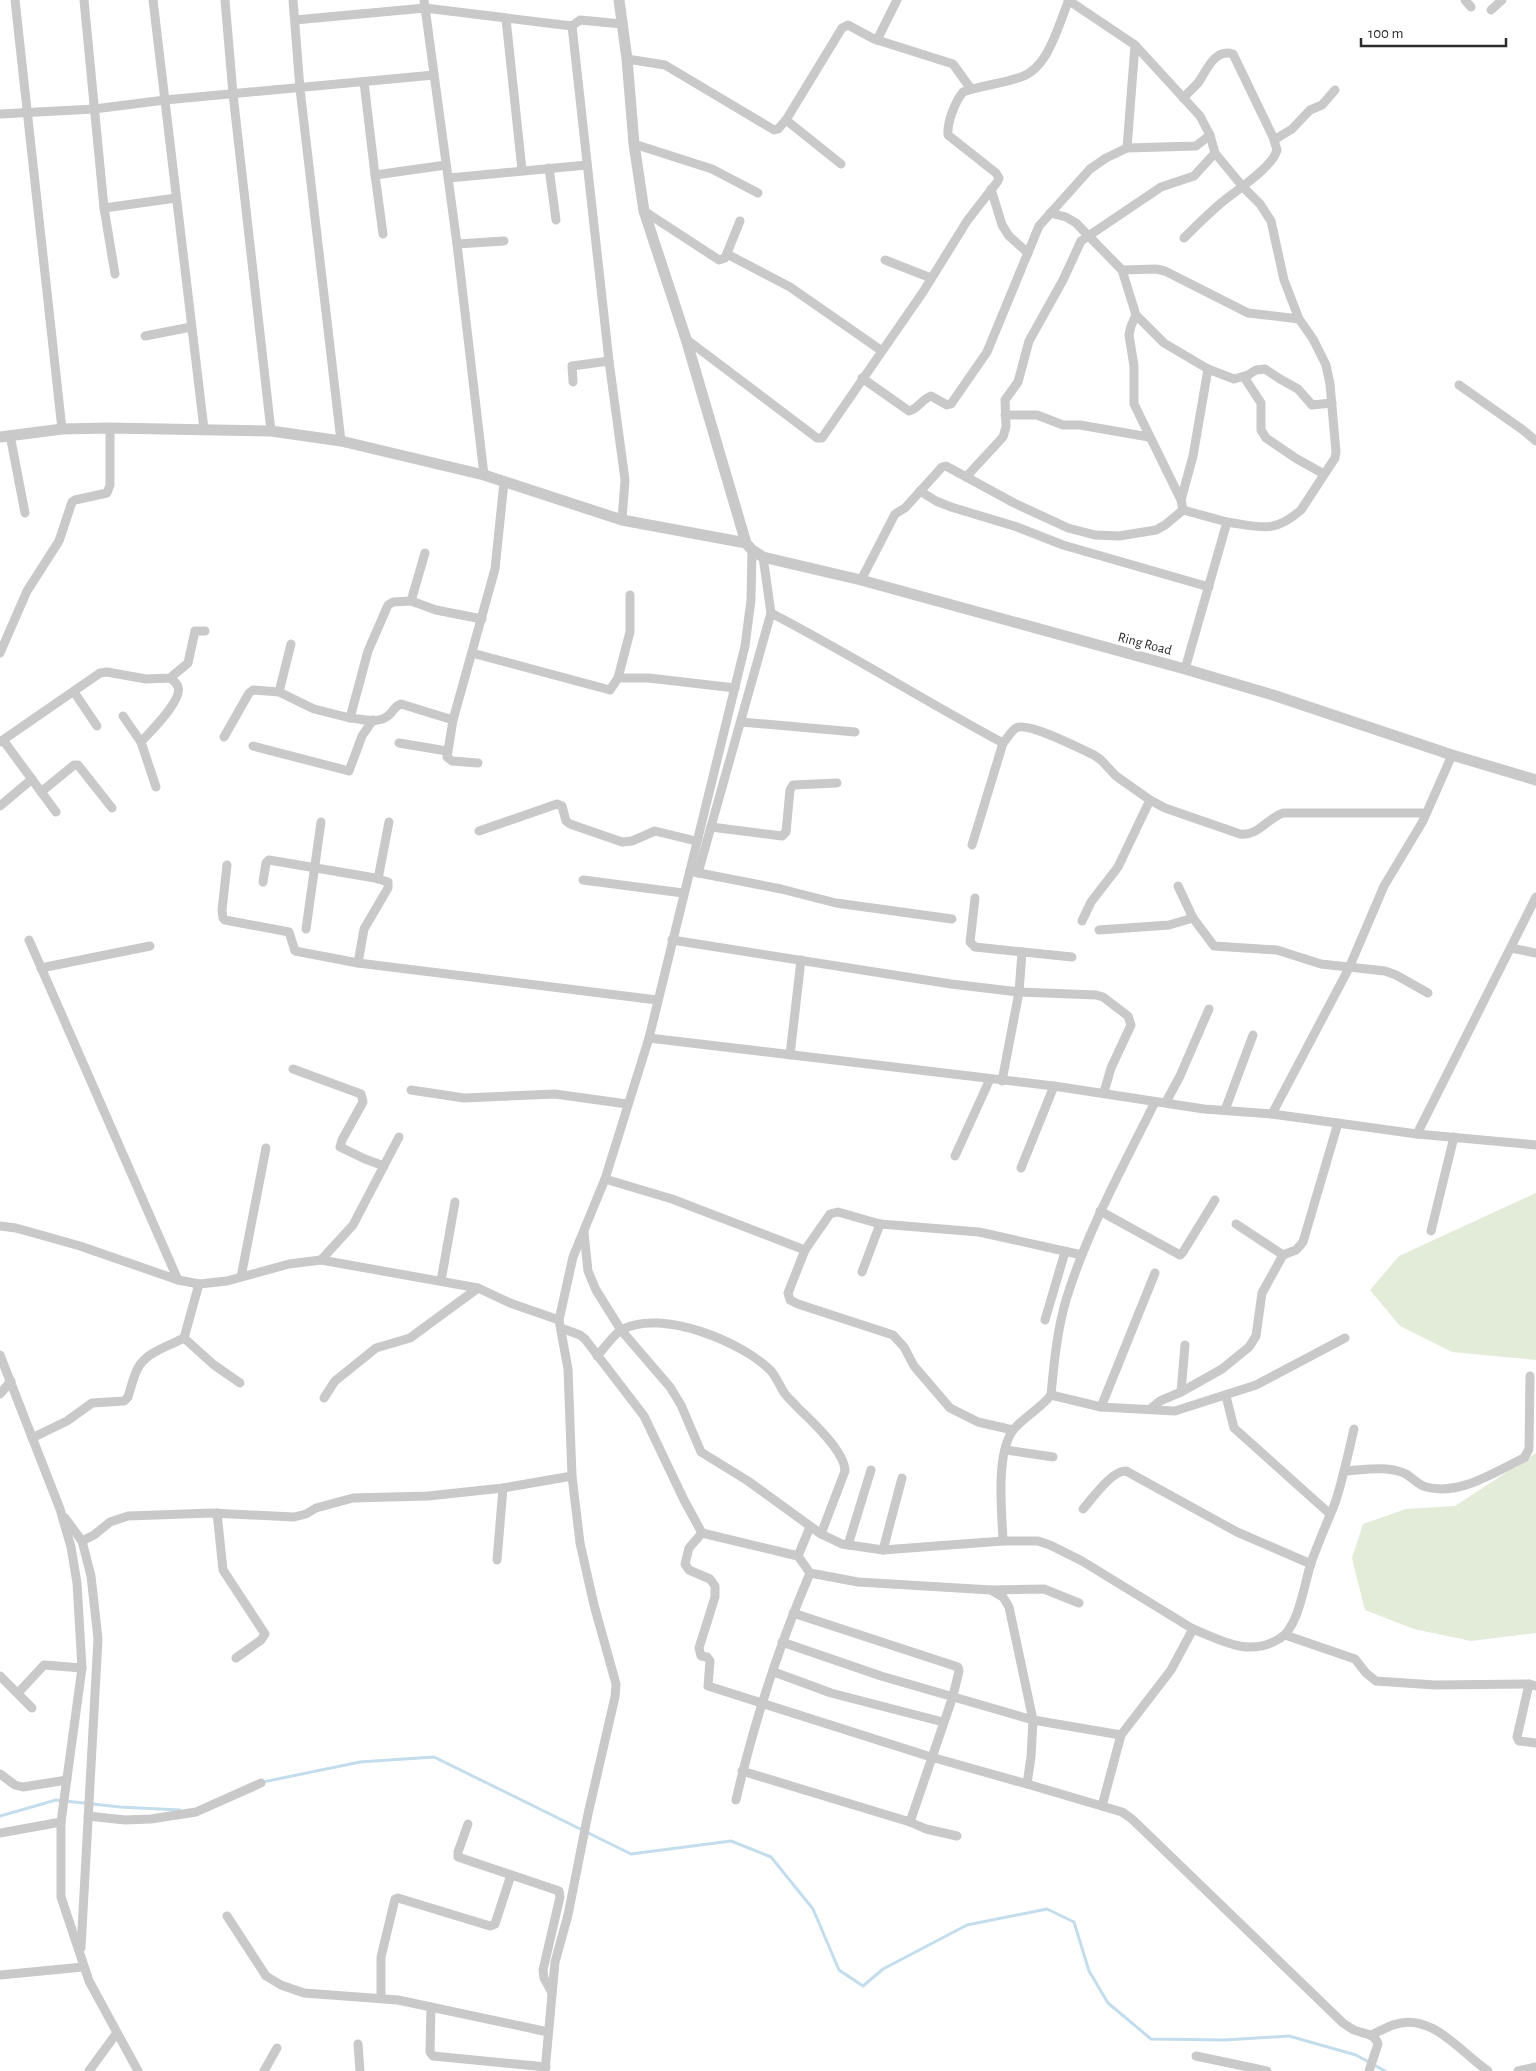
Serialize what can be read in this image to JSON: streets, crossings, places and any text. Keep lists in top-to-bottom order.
{
  "streets": {
    "street": ["Ring Road"]
  },
  "scale_bar": "100 m"
}
